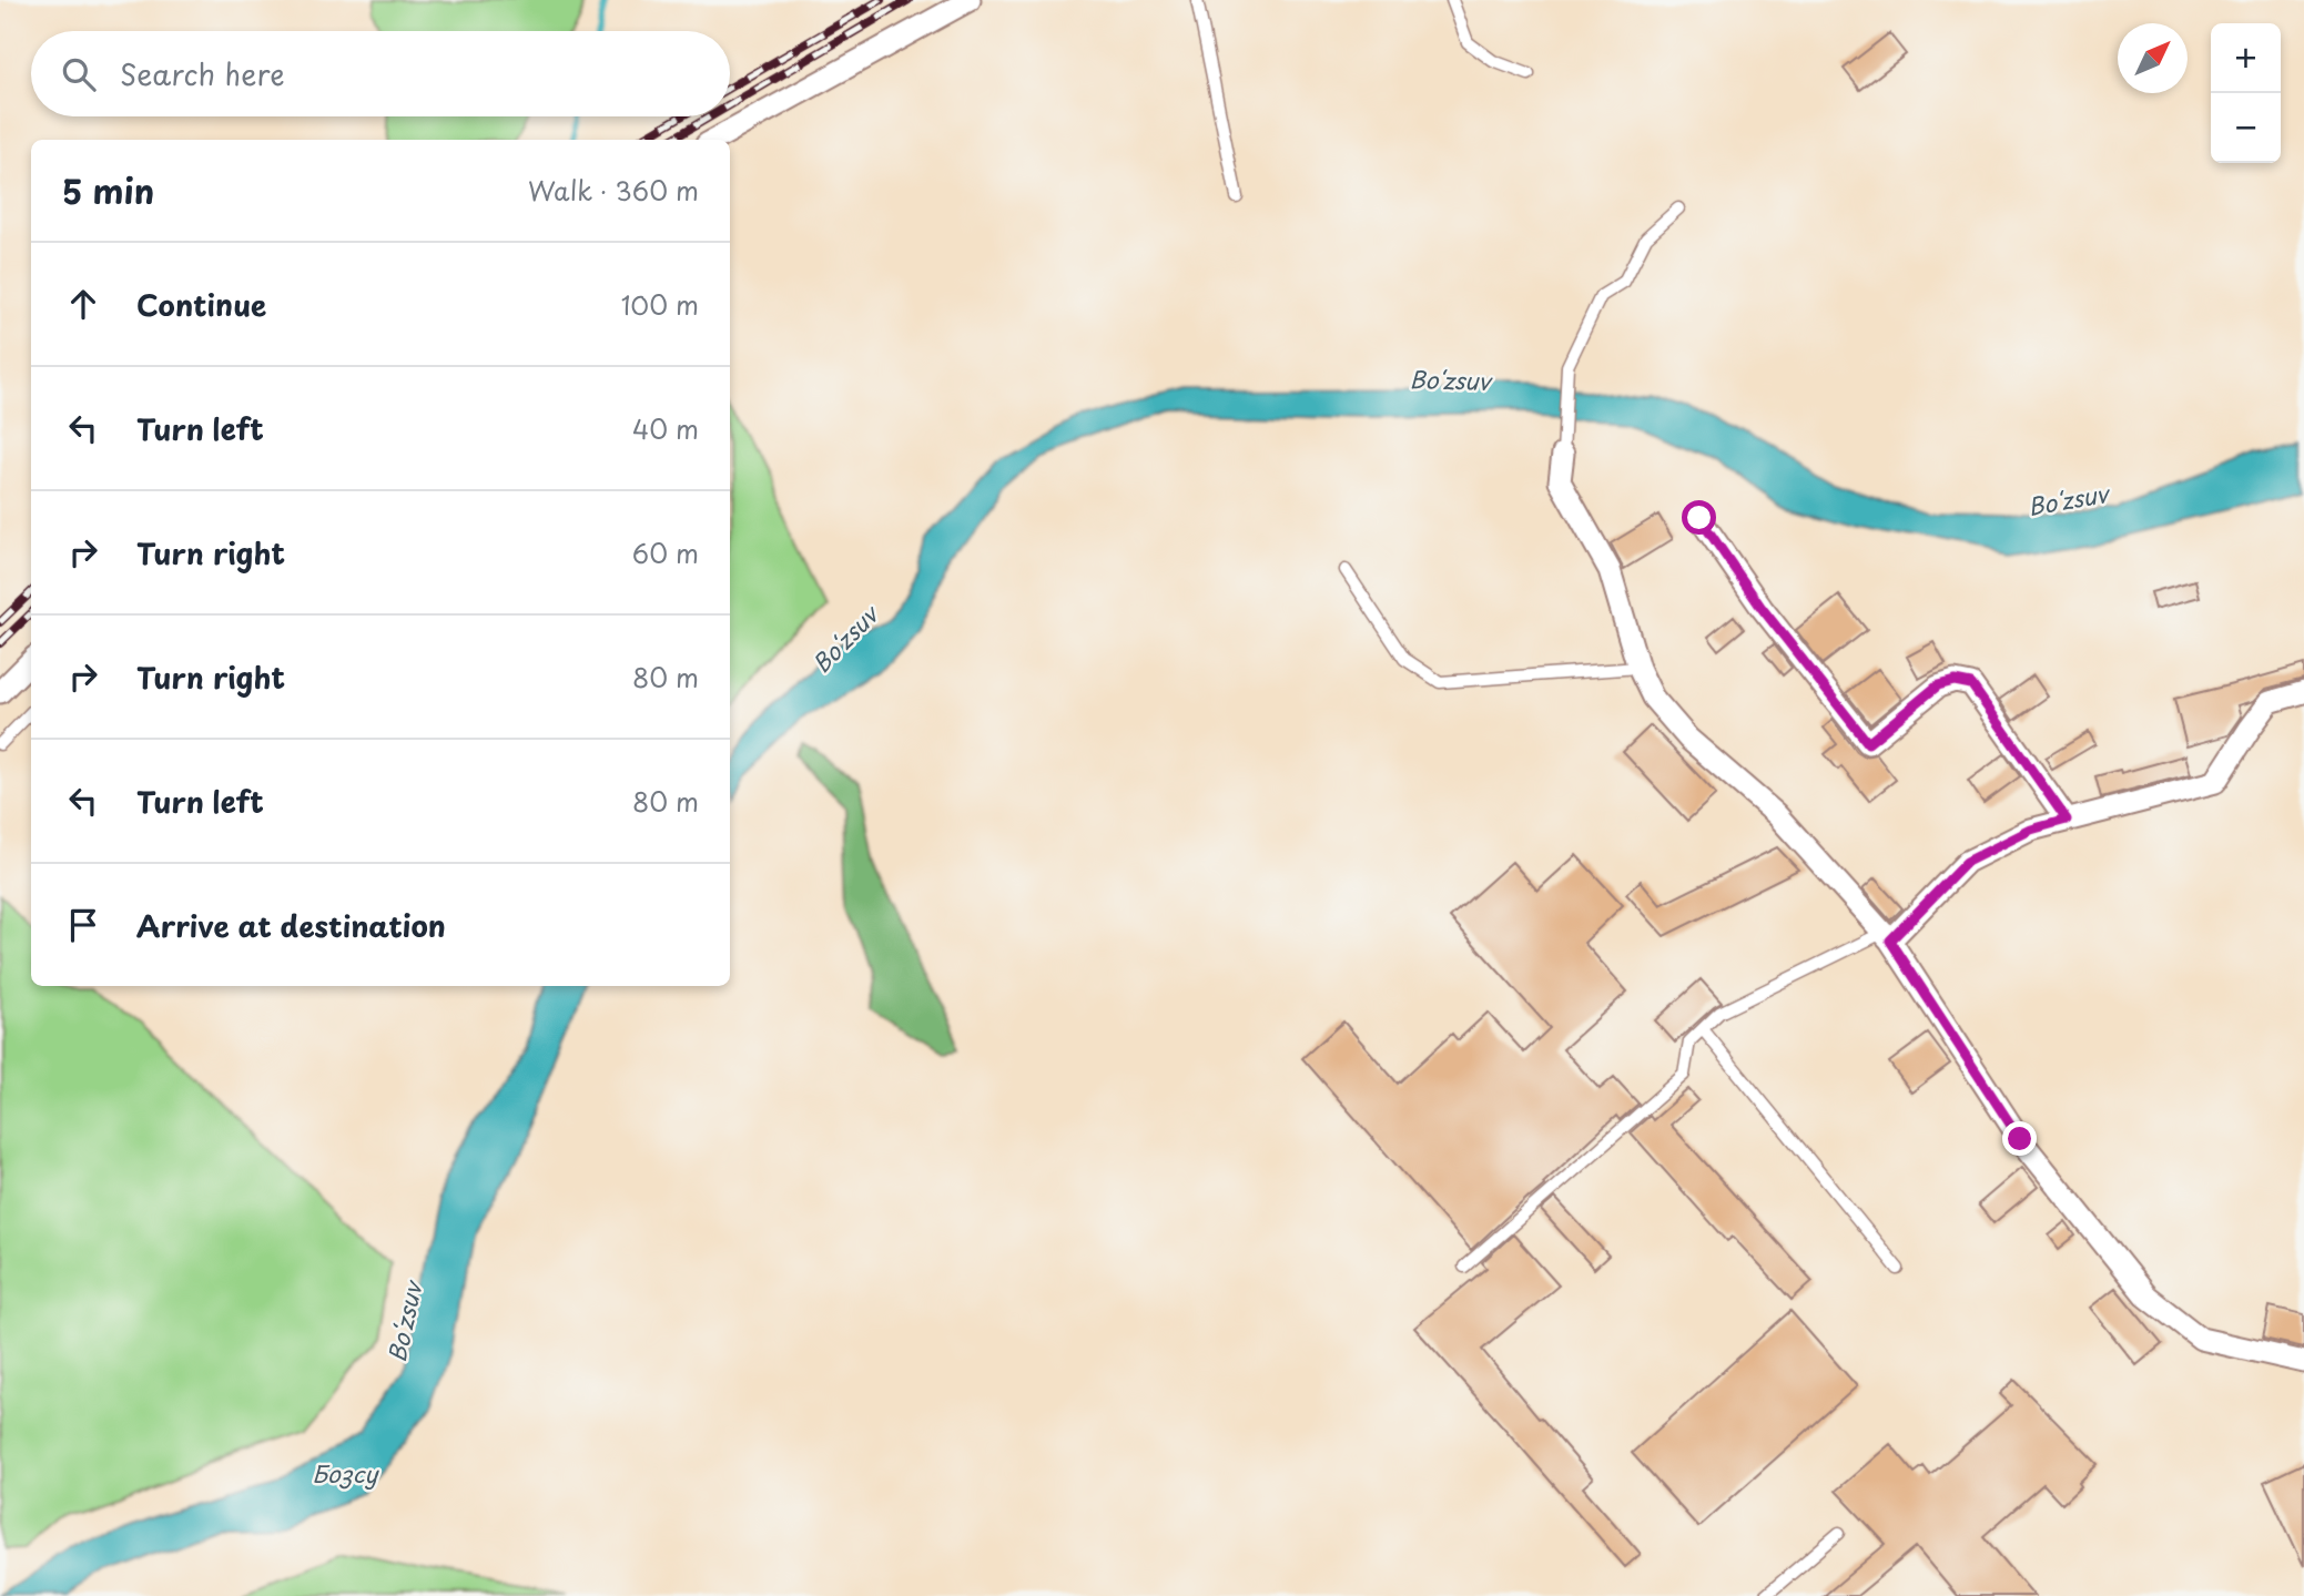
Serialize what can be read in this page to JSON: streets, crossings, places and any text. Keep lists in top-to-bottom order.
{
  "water": ["Boʻzsuv", "Бозсу"],
  "north": "top right",
  "page": {
    "map_buttons": ["+", "−"],
    "search": "Search here",
    "heading": ["5 min", "Walk · 360 m"],
    "list": [
      ["Continue", "100 m"],
      ["Turn left", "40 m"],
      ["Turn right", "60 m"],
      ["Turn right", "80 m"],
      ["Turn left", "80 m"],
      "Arrive at destination"
    ]
  }
}
